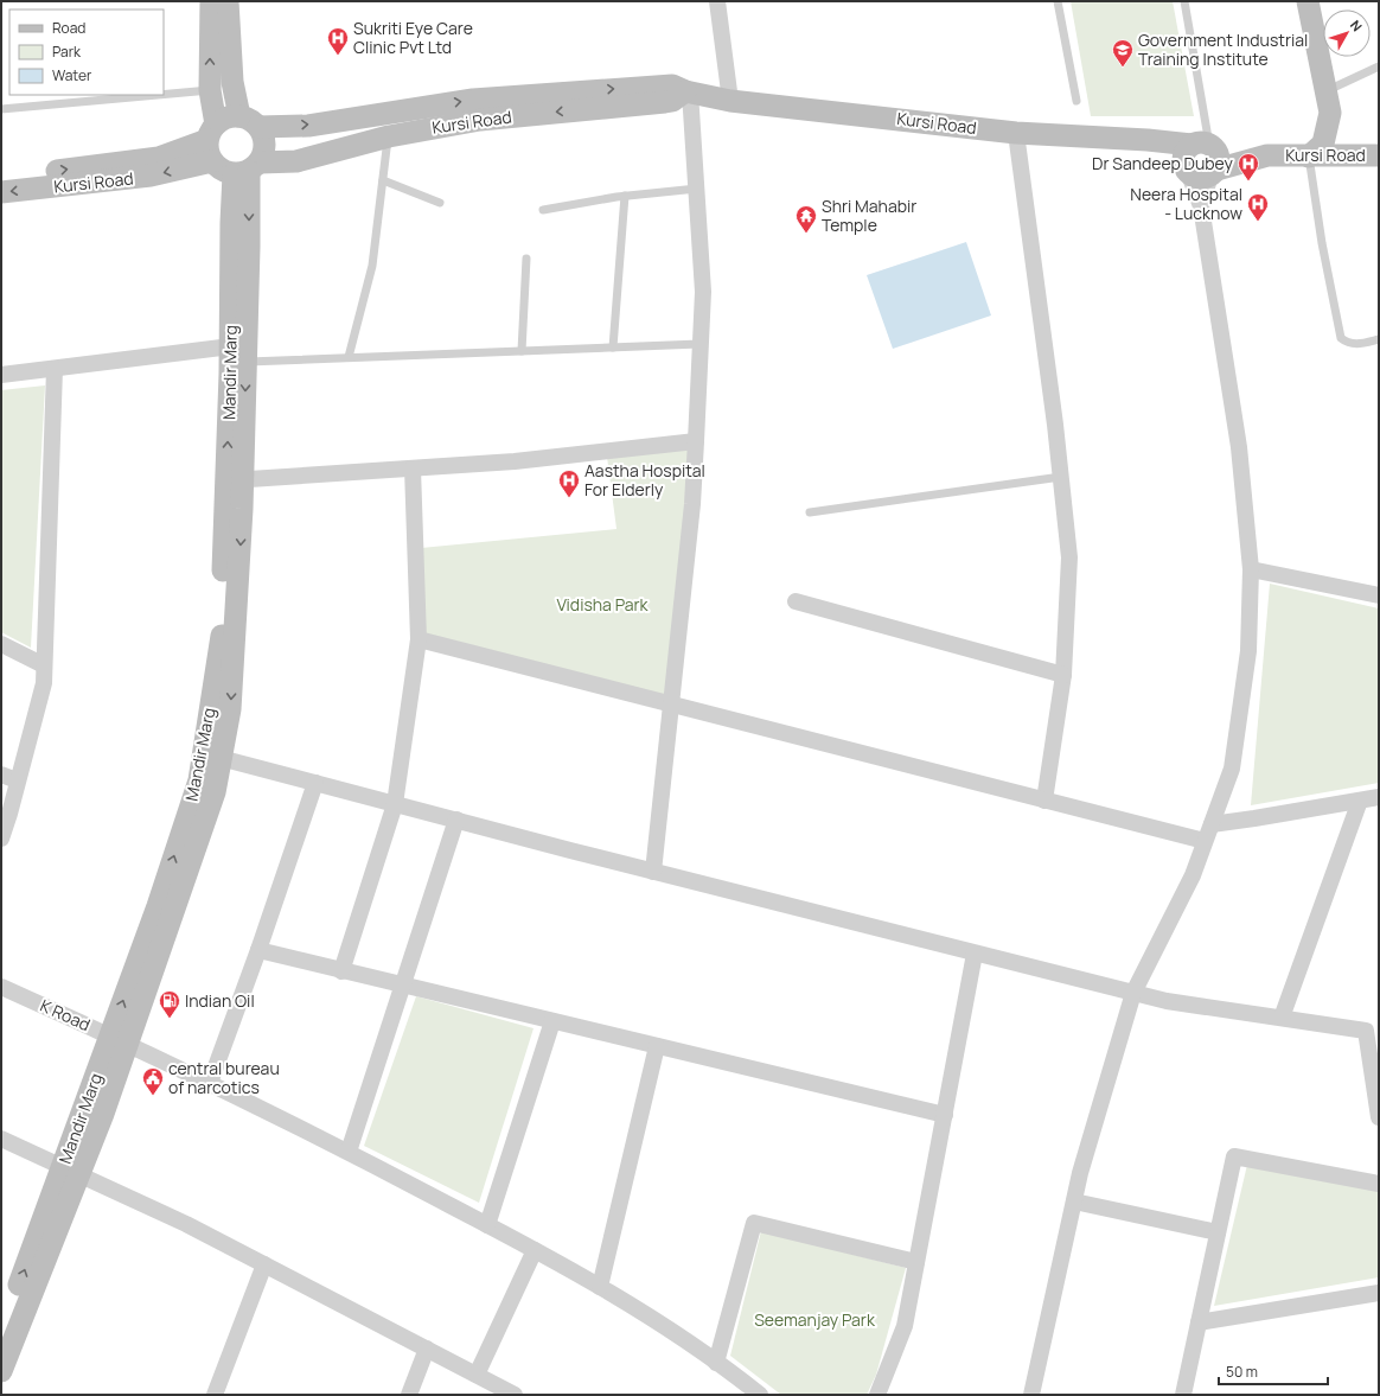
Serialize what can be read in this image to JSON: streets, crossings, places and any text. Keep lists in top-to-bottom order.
{
  "streets": {
    "main road": ["Kursi Road", "Mandir Marg"],
    "street": ["K Road"]
  },
  "parks": ["Vidisha Park", "Seemanjay Park"],
  "places": {
    "hospital": [
      "Sukriti Eye Care Clinic Pvt Ltd",
      "Dr Sandeep Dubey",
      "Neera Hospital - Lucknow",
      "Aastha Hospital For Elderly"
    ],
    "school or university": ["Government Industrial Training Institute"],
    "temple": ["Shri Mahabir Temple"],
    "fuel station": ["Indian Oil"],
    "public building": ["central bureau of narcotics"]
  },
  "legend": ["Road", "Park", "Water"],
  "scale_bar": "50 m",
  "north": "top right"
}
